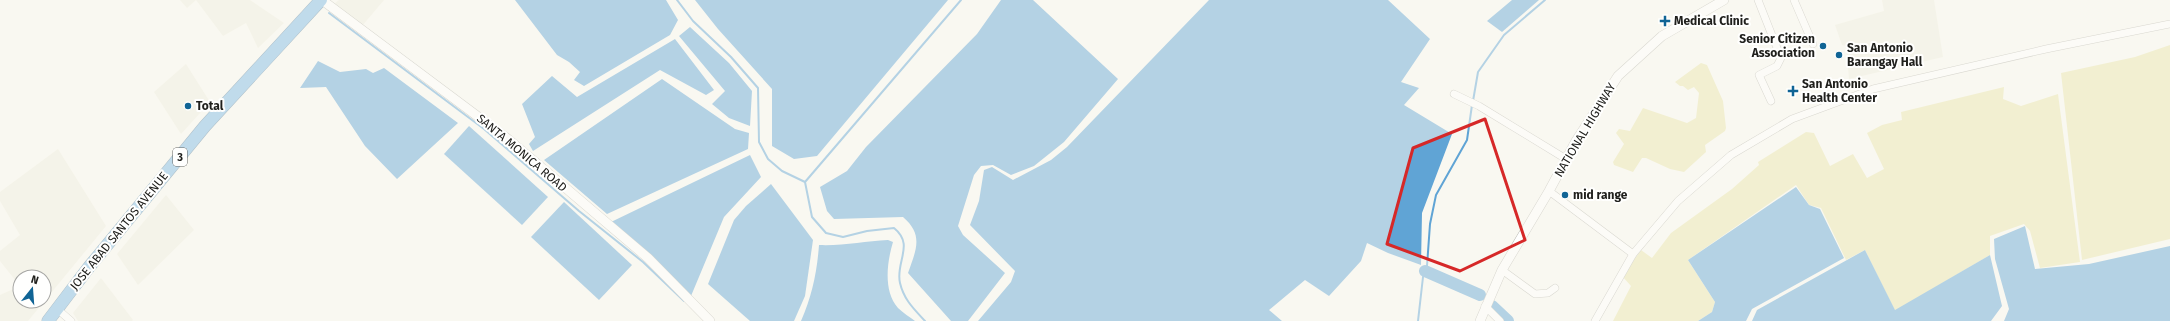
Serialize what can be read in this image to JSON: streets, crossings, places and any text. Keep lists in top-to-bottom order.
{
  "streets": {
    "highway": ["3", "JOSE ABAD SANTOS AVENUE"],
    "street": ["NATIONAL HIGHWAY", "SANTA MONICA ROAD"]
  },
  "crossings": [
    ["SANTA MONICA ROAD", "JOSE ABAD SANTOS AVENUE"]
  ],
  "places": {
    "health": ["Medical Clinic", "San Antonio Health Center"],
    "other": [
      "Senior Citizen Association",
      "San Antonio Barangay Hall",
      "Total",
      "mid range"
    ]
  },
  "north": "top"
}
